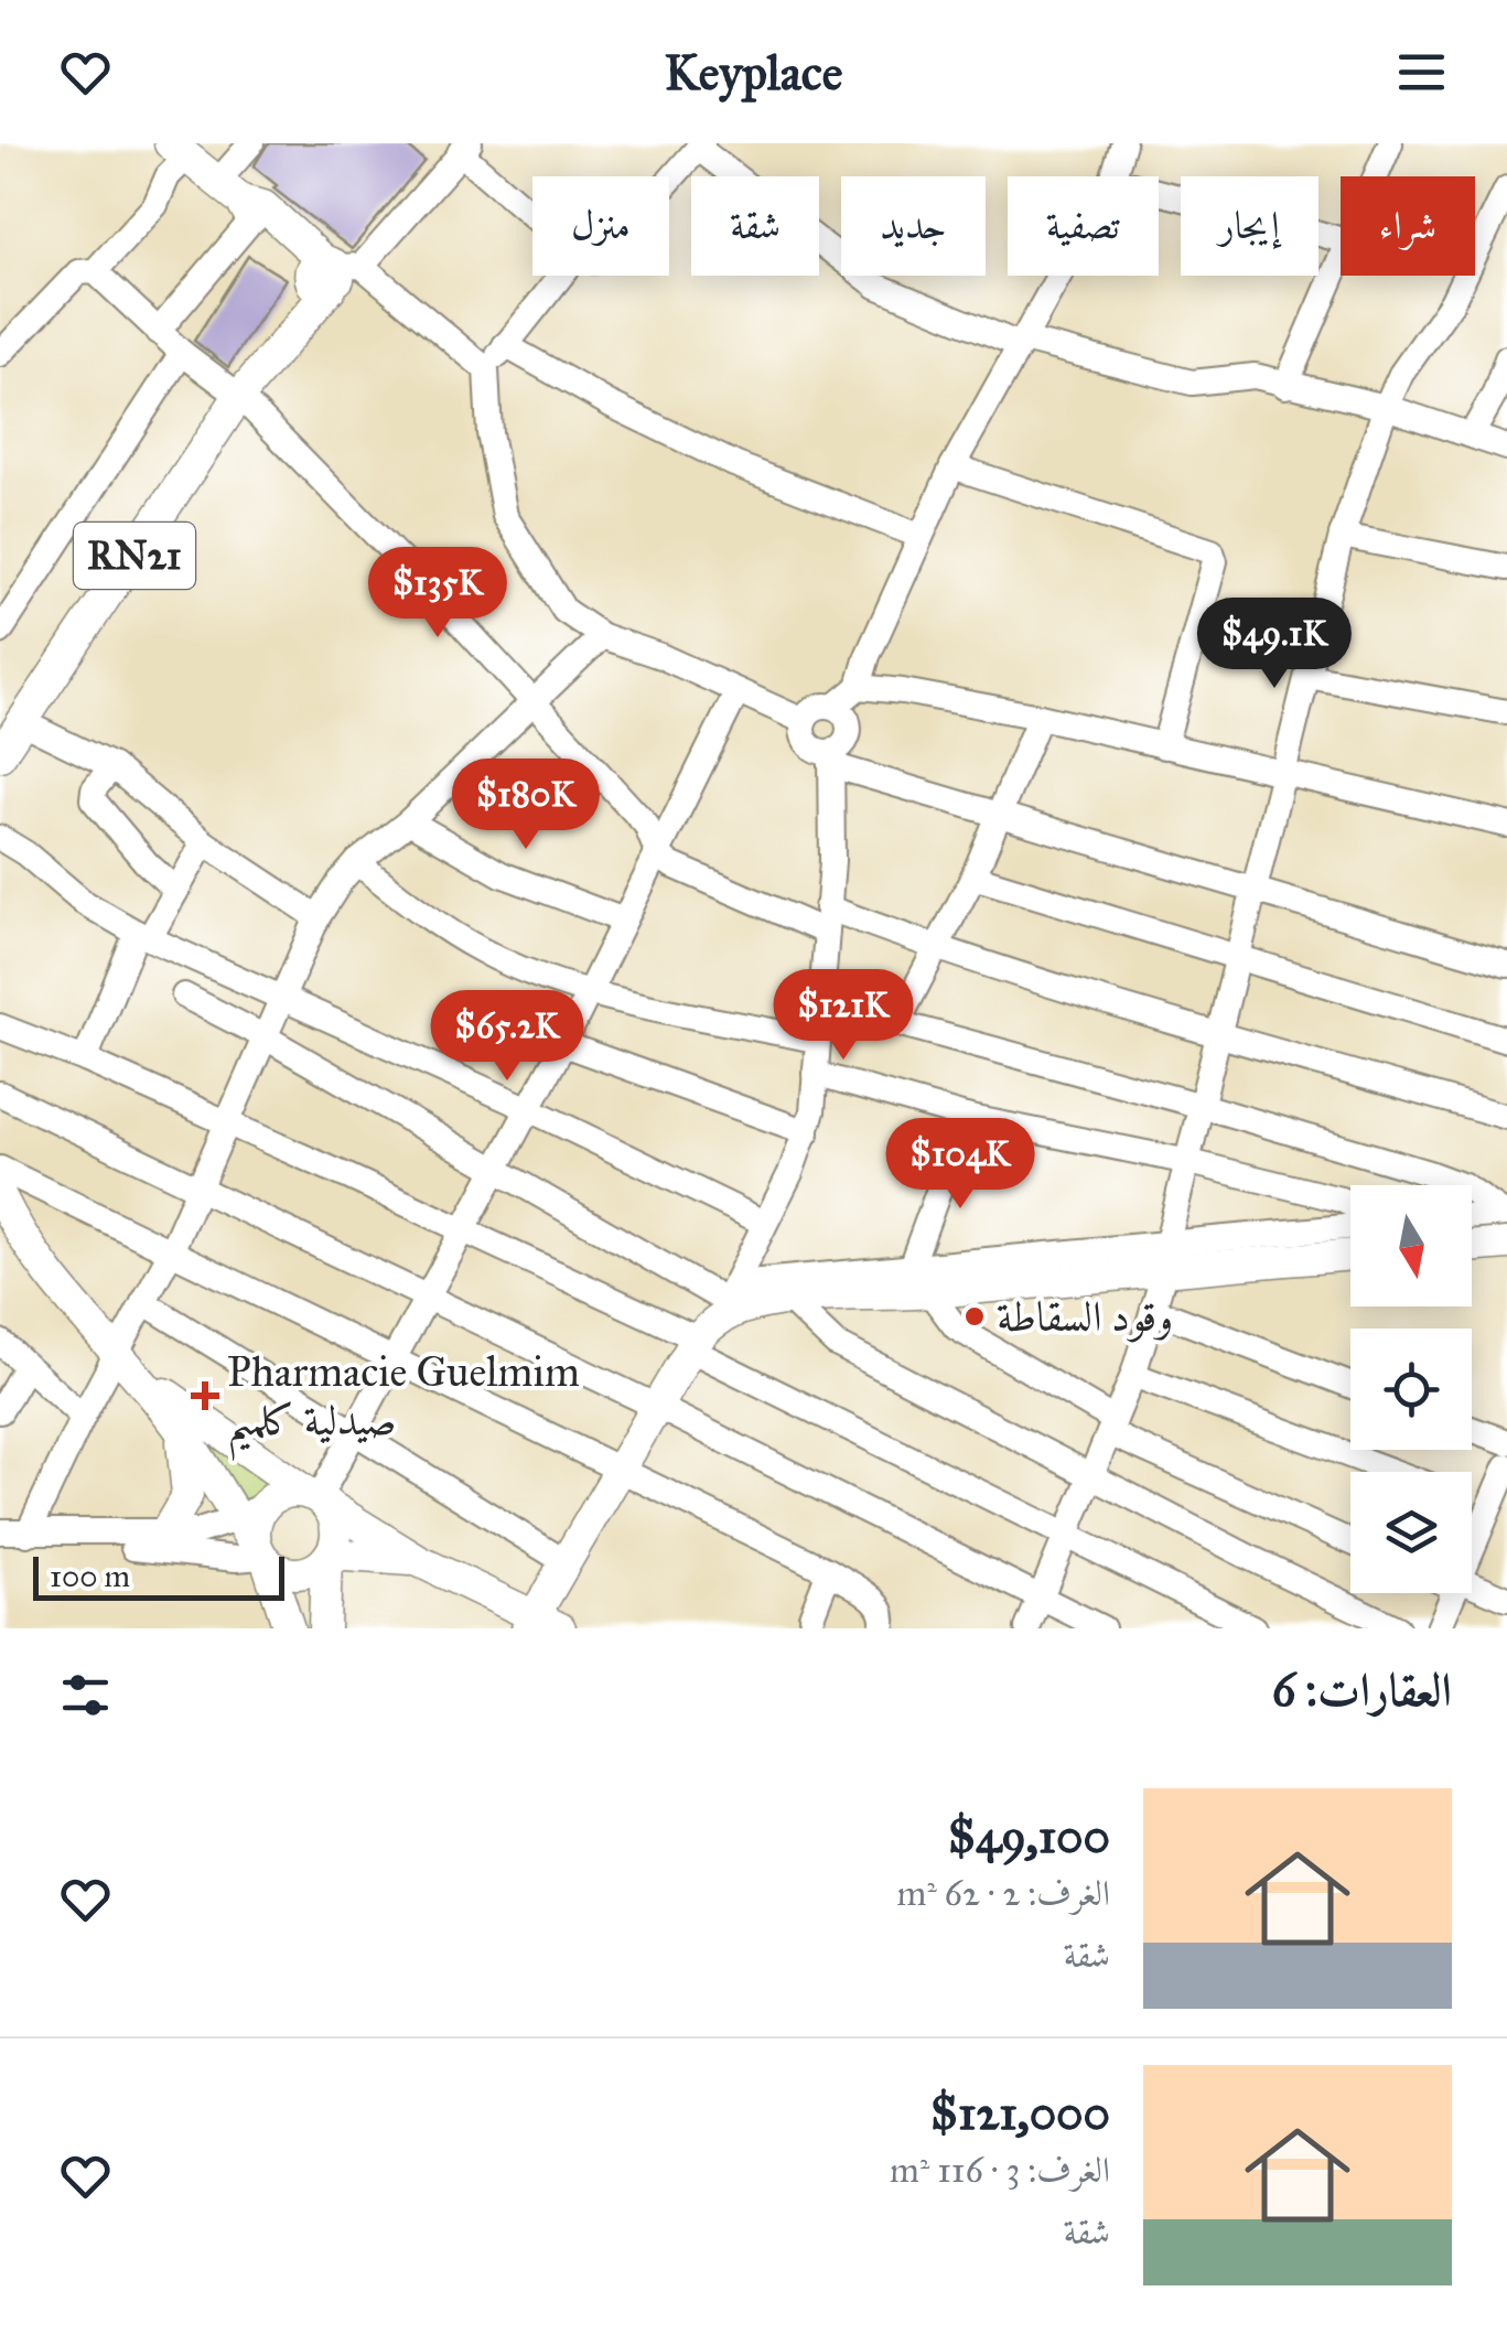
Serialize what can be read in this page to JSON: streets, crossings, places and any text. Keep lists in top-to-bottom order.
{
  "streets": {
    "main road": ["RN21"]
  },
  "places": {
    "other": ["وقود السقاطة"],
    "health": ["Pharmacie Guelmim صيدلية كلميم"]
  },
  "scale_bar": "100 m",
  "north": "bottom",
  "page": {
    "header": "Keyplace",
    "chip": [
      "شراء",
      "إيجار",
      "تصفية",
      "جديد",
      "شقة",
      "منزل"
    ],
    "price": [
      "$135K",
      "$49.1K",
      "$180K",
      "$121K",
      "$65.2K",
      "$104K"
    ],
    "scale": "100 m",
    "heading": "العقارات: 6",
    "list": [
      {
        "name": "$49,100",
        "note": "الغرف: 2 · 62 m² · شقة"
      },
      {
        "name": "$121,000",
        "note": "الغرف: 3 · 116 m² · شقة"
      }
    ]
  }
}
